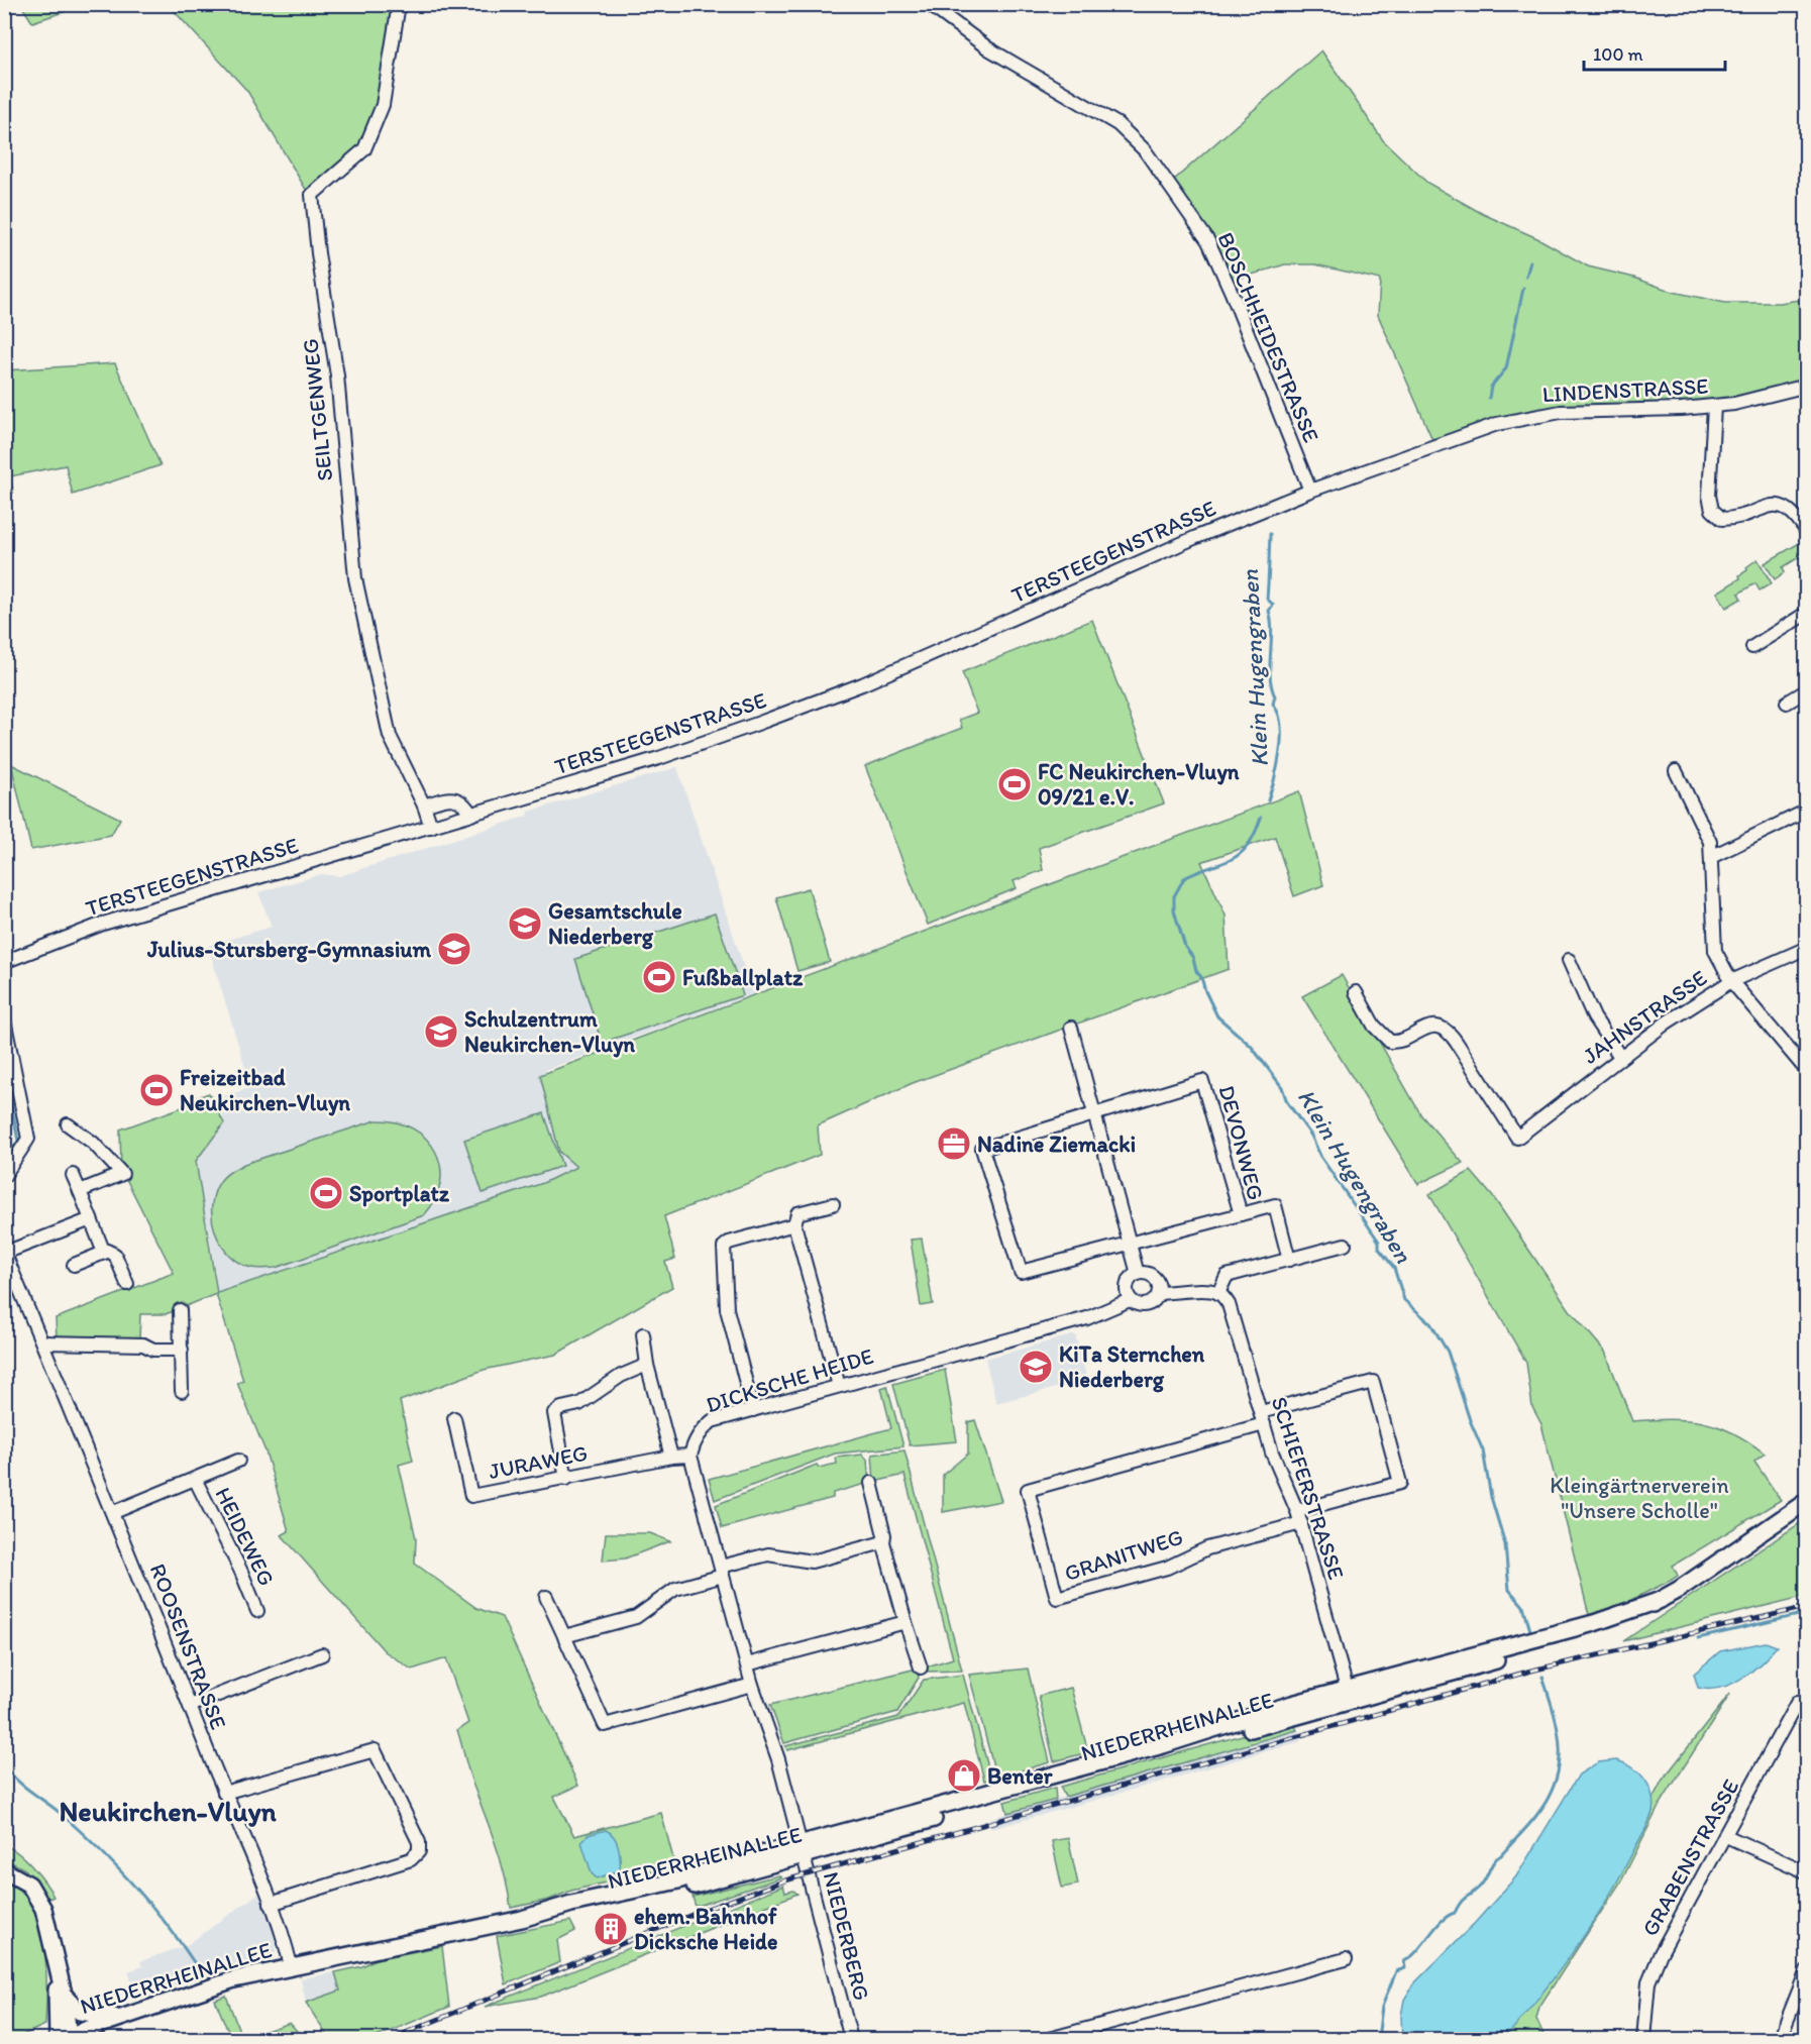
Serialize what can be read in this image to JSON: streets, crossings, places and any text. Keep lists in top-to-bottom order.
{
  "streets": {
    "main road": ["NIEDERRHEINALLEE"],
    "street": [
      "BOSCHHEIDESTRASSE",
      "LINDENSTRASSE",
      "SEILTGENWEG",
      "TERSTEEGENSTRASSE",
      "JAHNSTRASSE",
      "DEVONWEG",
      "DICKSCHE HEIDE",
      "JURAWEG",
      "SCHIEFERSTRASSE",
      "HEIDEWEG",
      "GRANITWEG",
      "ROOSENSTRASSE",
      "GRABENSTRASSE",
      "NIEDERBERG"
    ]
  },
  "crossings": [
    ["BOSCHHEIDESTRASSE", "LINDENSTRASSE"],
    ["BOSCHHEIDESTRASSE", "TERSTEEGENSTRASSE"],
    ["LINDENSTRASSE", "TERSTEEGENSTRASSE"],
    ["SEILTGENWEG", "TERSTEEGENSTRASSE"],
    ["DICKSCHE HEIDE", "JURAWEG"],
    ["SCHIEFERSTRASSE", "GRANITWEG"],
    ["SCHIEFERSTRASSE", "NIEDERRHEINALLEE"],
    ["ROOSENSTRASSE", "NIEDERRHEINALLEE"],
    ["NIEDERRHEINALLEE", "NIEDERBERG"]
  ],
  "districts": ["Neukirchen-Vluyn"],
  "water": ["Klein Hugengraben"],
  "parks": ["Kleingärtnerverein \"Unsere Scholle\""],
  "places": {
    "sports": [
      "FC Neukirchen-Vluyn 09/21 e.V.",
      "Fußballplatz",
      "Freizeitbad Neukirchen-Vluyn",
      "Sportplatz"
    ],
    "school or university": [
      "Gesamtschule Niederberg",
      "Julius-Stursberg-Gymnasium",
      "Schulzentrum Neukirchen-Vluyn",
      "KiTa Sternchen Niederberg"
    ],
    "office": ["Nadine Ziemacki"],
    "shop": ["Benter"],
    "building": ["ehem. Bahnhof Dicksche Heide"]
  },
  "scale_bar": "100 m"
}
